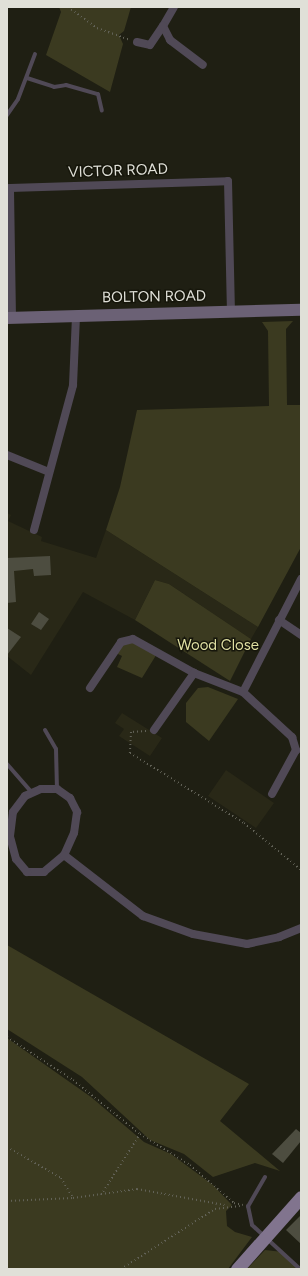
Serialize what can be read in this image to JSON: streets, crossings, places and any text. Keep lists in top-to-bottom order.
{
  "streets": {
    "street": ["VICTOR ROAD", "BOLTON ROAD"]
  },
  "crossings": [
    ["VICTOR ROAD", "BOLTON ROAD"]
  ],
  "parks": ["Wood Close"]
}
